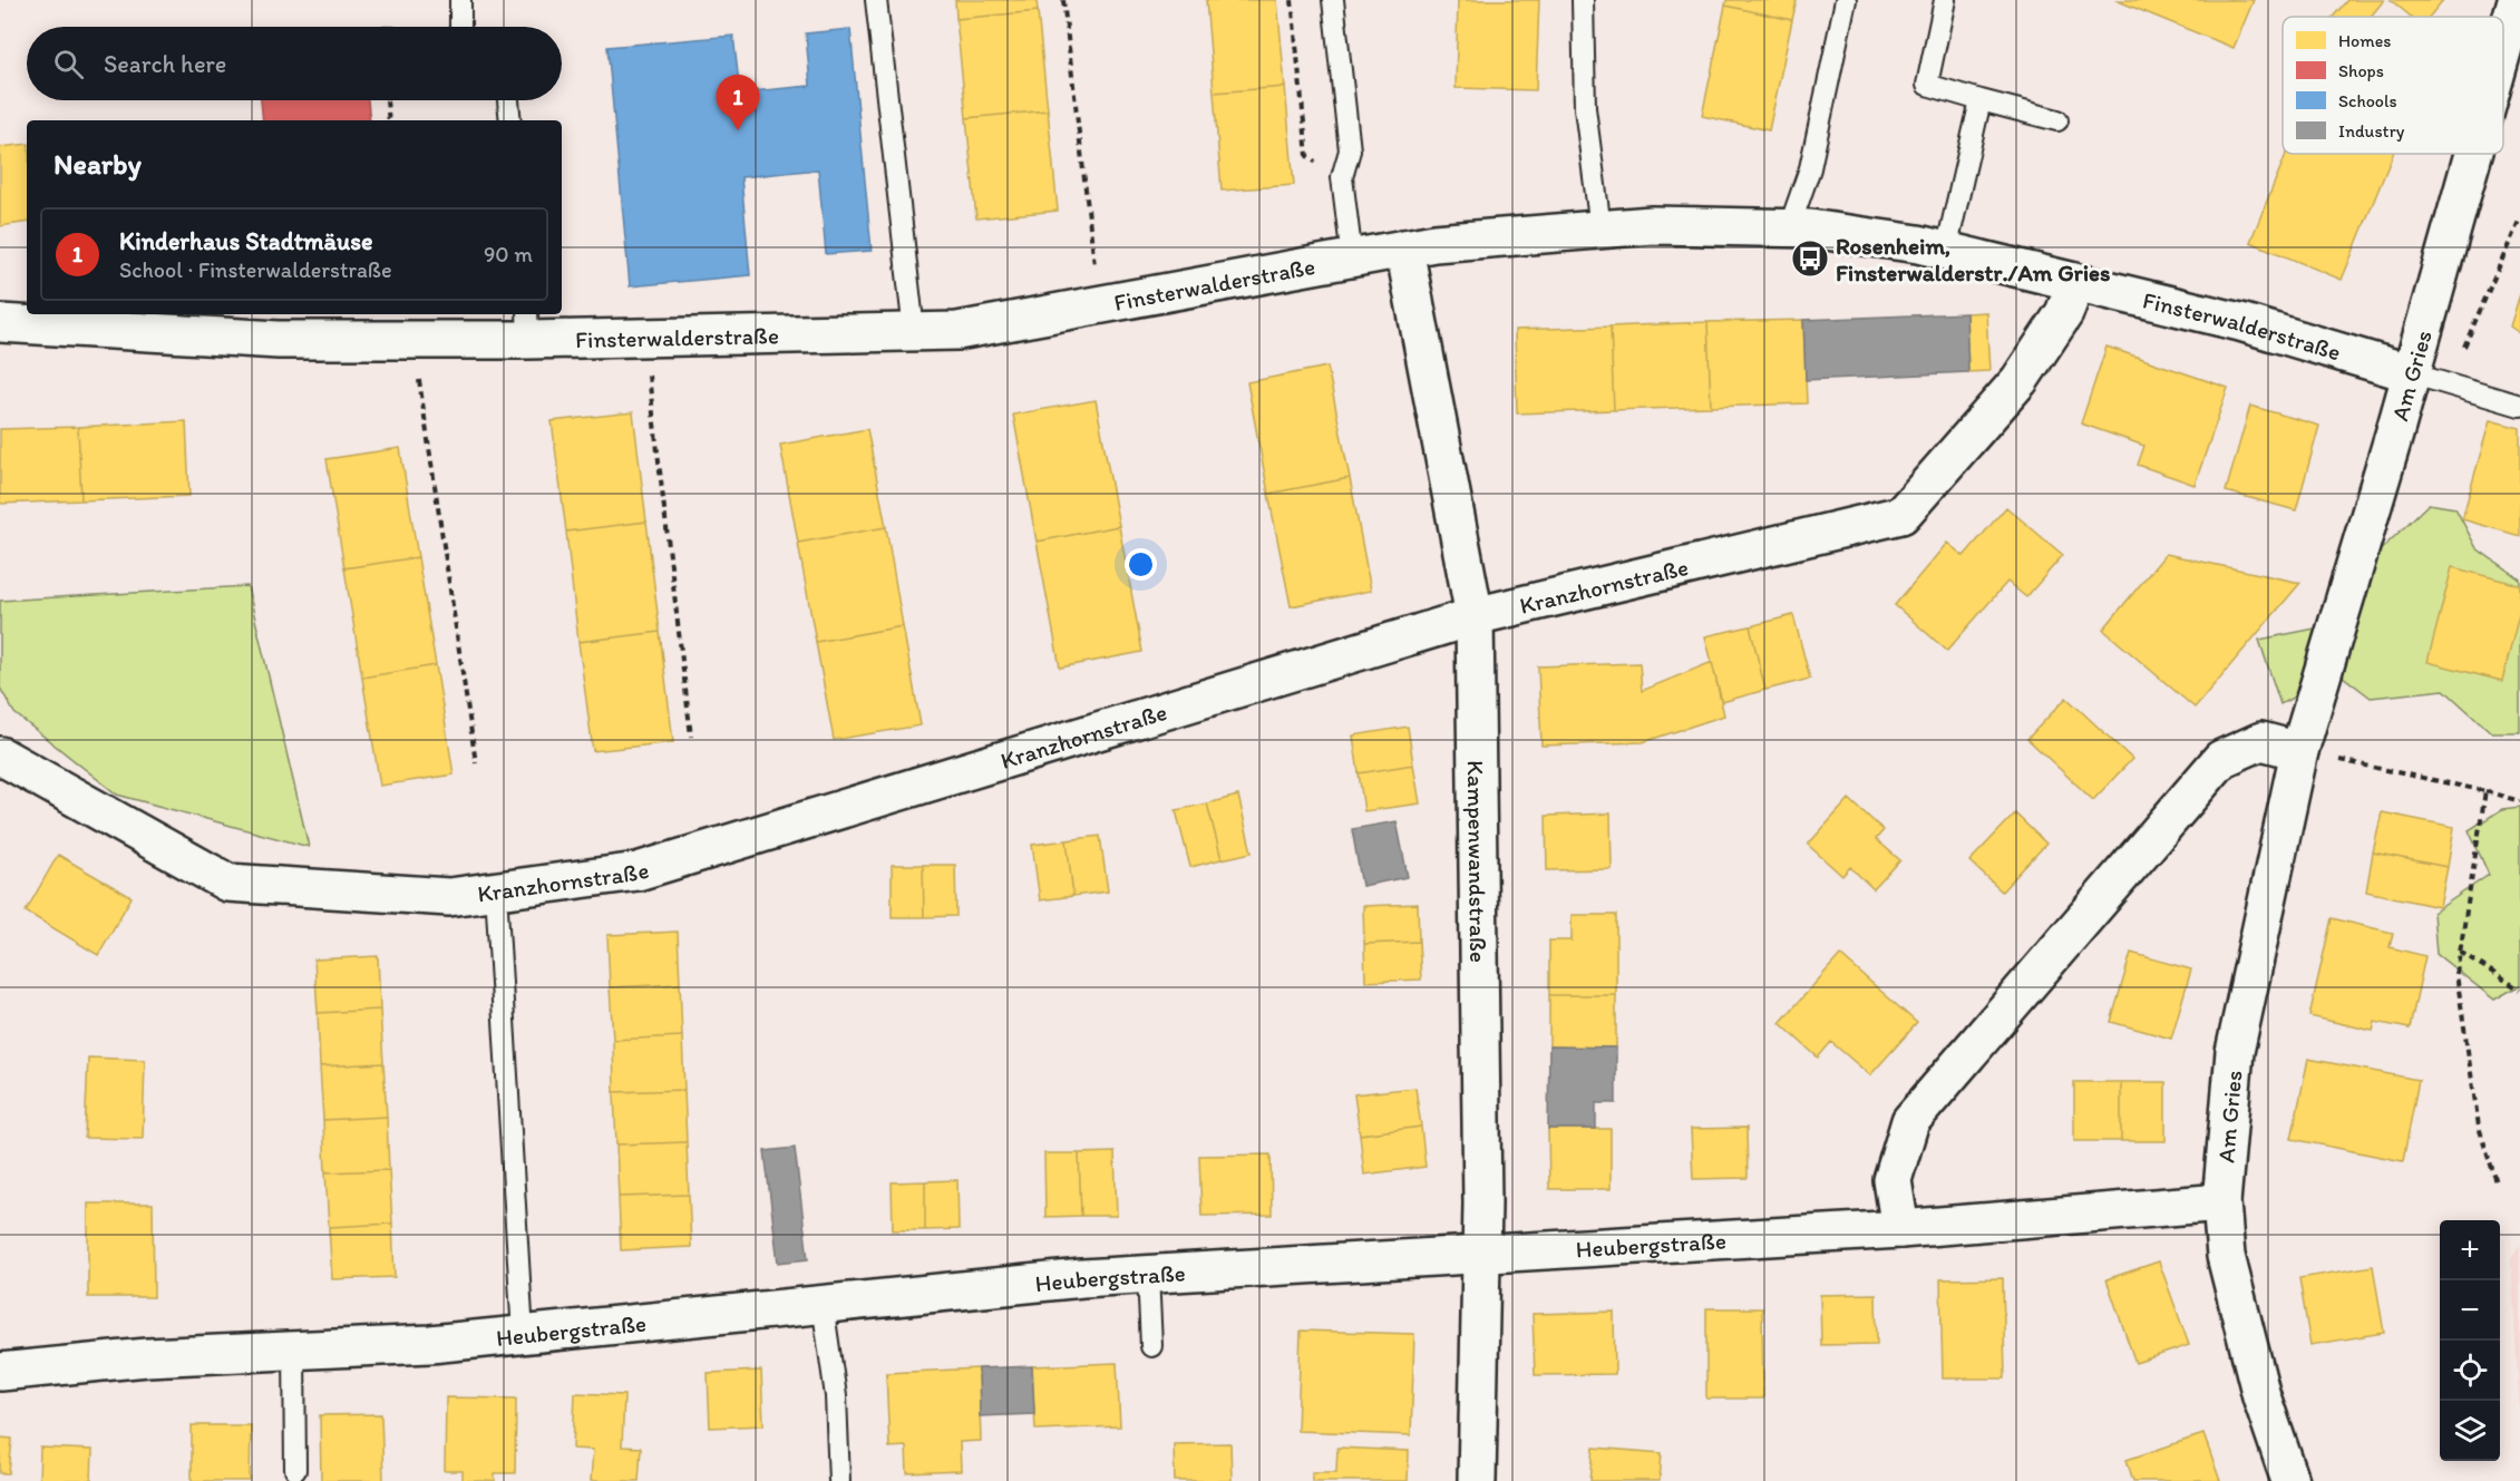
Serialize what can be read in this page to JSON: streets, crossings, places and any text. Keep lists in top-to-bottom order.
{
  "streets": {
    "street": [
      "Finsterwalderstraße",
      "Am Gries",
      "Kranzhornstraße",
      "Kampenwandstraße",
      "Heubergstraße"
    ]
  },
  "crossings": [
    ["Finsterwalderstraße", "Am Gries"],
    ["Finsterwalderstraße", "Kranzhornstraße"],
    ["Finsterwalderstraße", "Kampenwandstraße"],
    ["Am Gries", "Heubergstraße"],
    ["Kranzhornstraße", "Kampenwandstraße"],
    ["Kampenwandstraße", "Heubergstraße"]
  ],
  "places": {
    "bus stop": ["Rosenheim, Finsterwalderstr./Am Gries"]
  },
  "legend": [
    "Homes",
    "Shops",
    "Schools",
    "Industry"
  ],
  "page": {
    "search": "Search here",
    "pins": "1",
    "heading": "Nearby",
    "list": [
      {
        "mark": "1",
        "name": "Kinderhaus Stadtmäuse",
        "note": "School · Finsterwalderstraße",
        "value": "90 m"
      }
    ],
    "map_buttons": ["+", "−"]
  }
}
